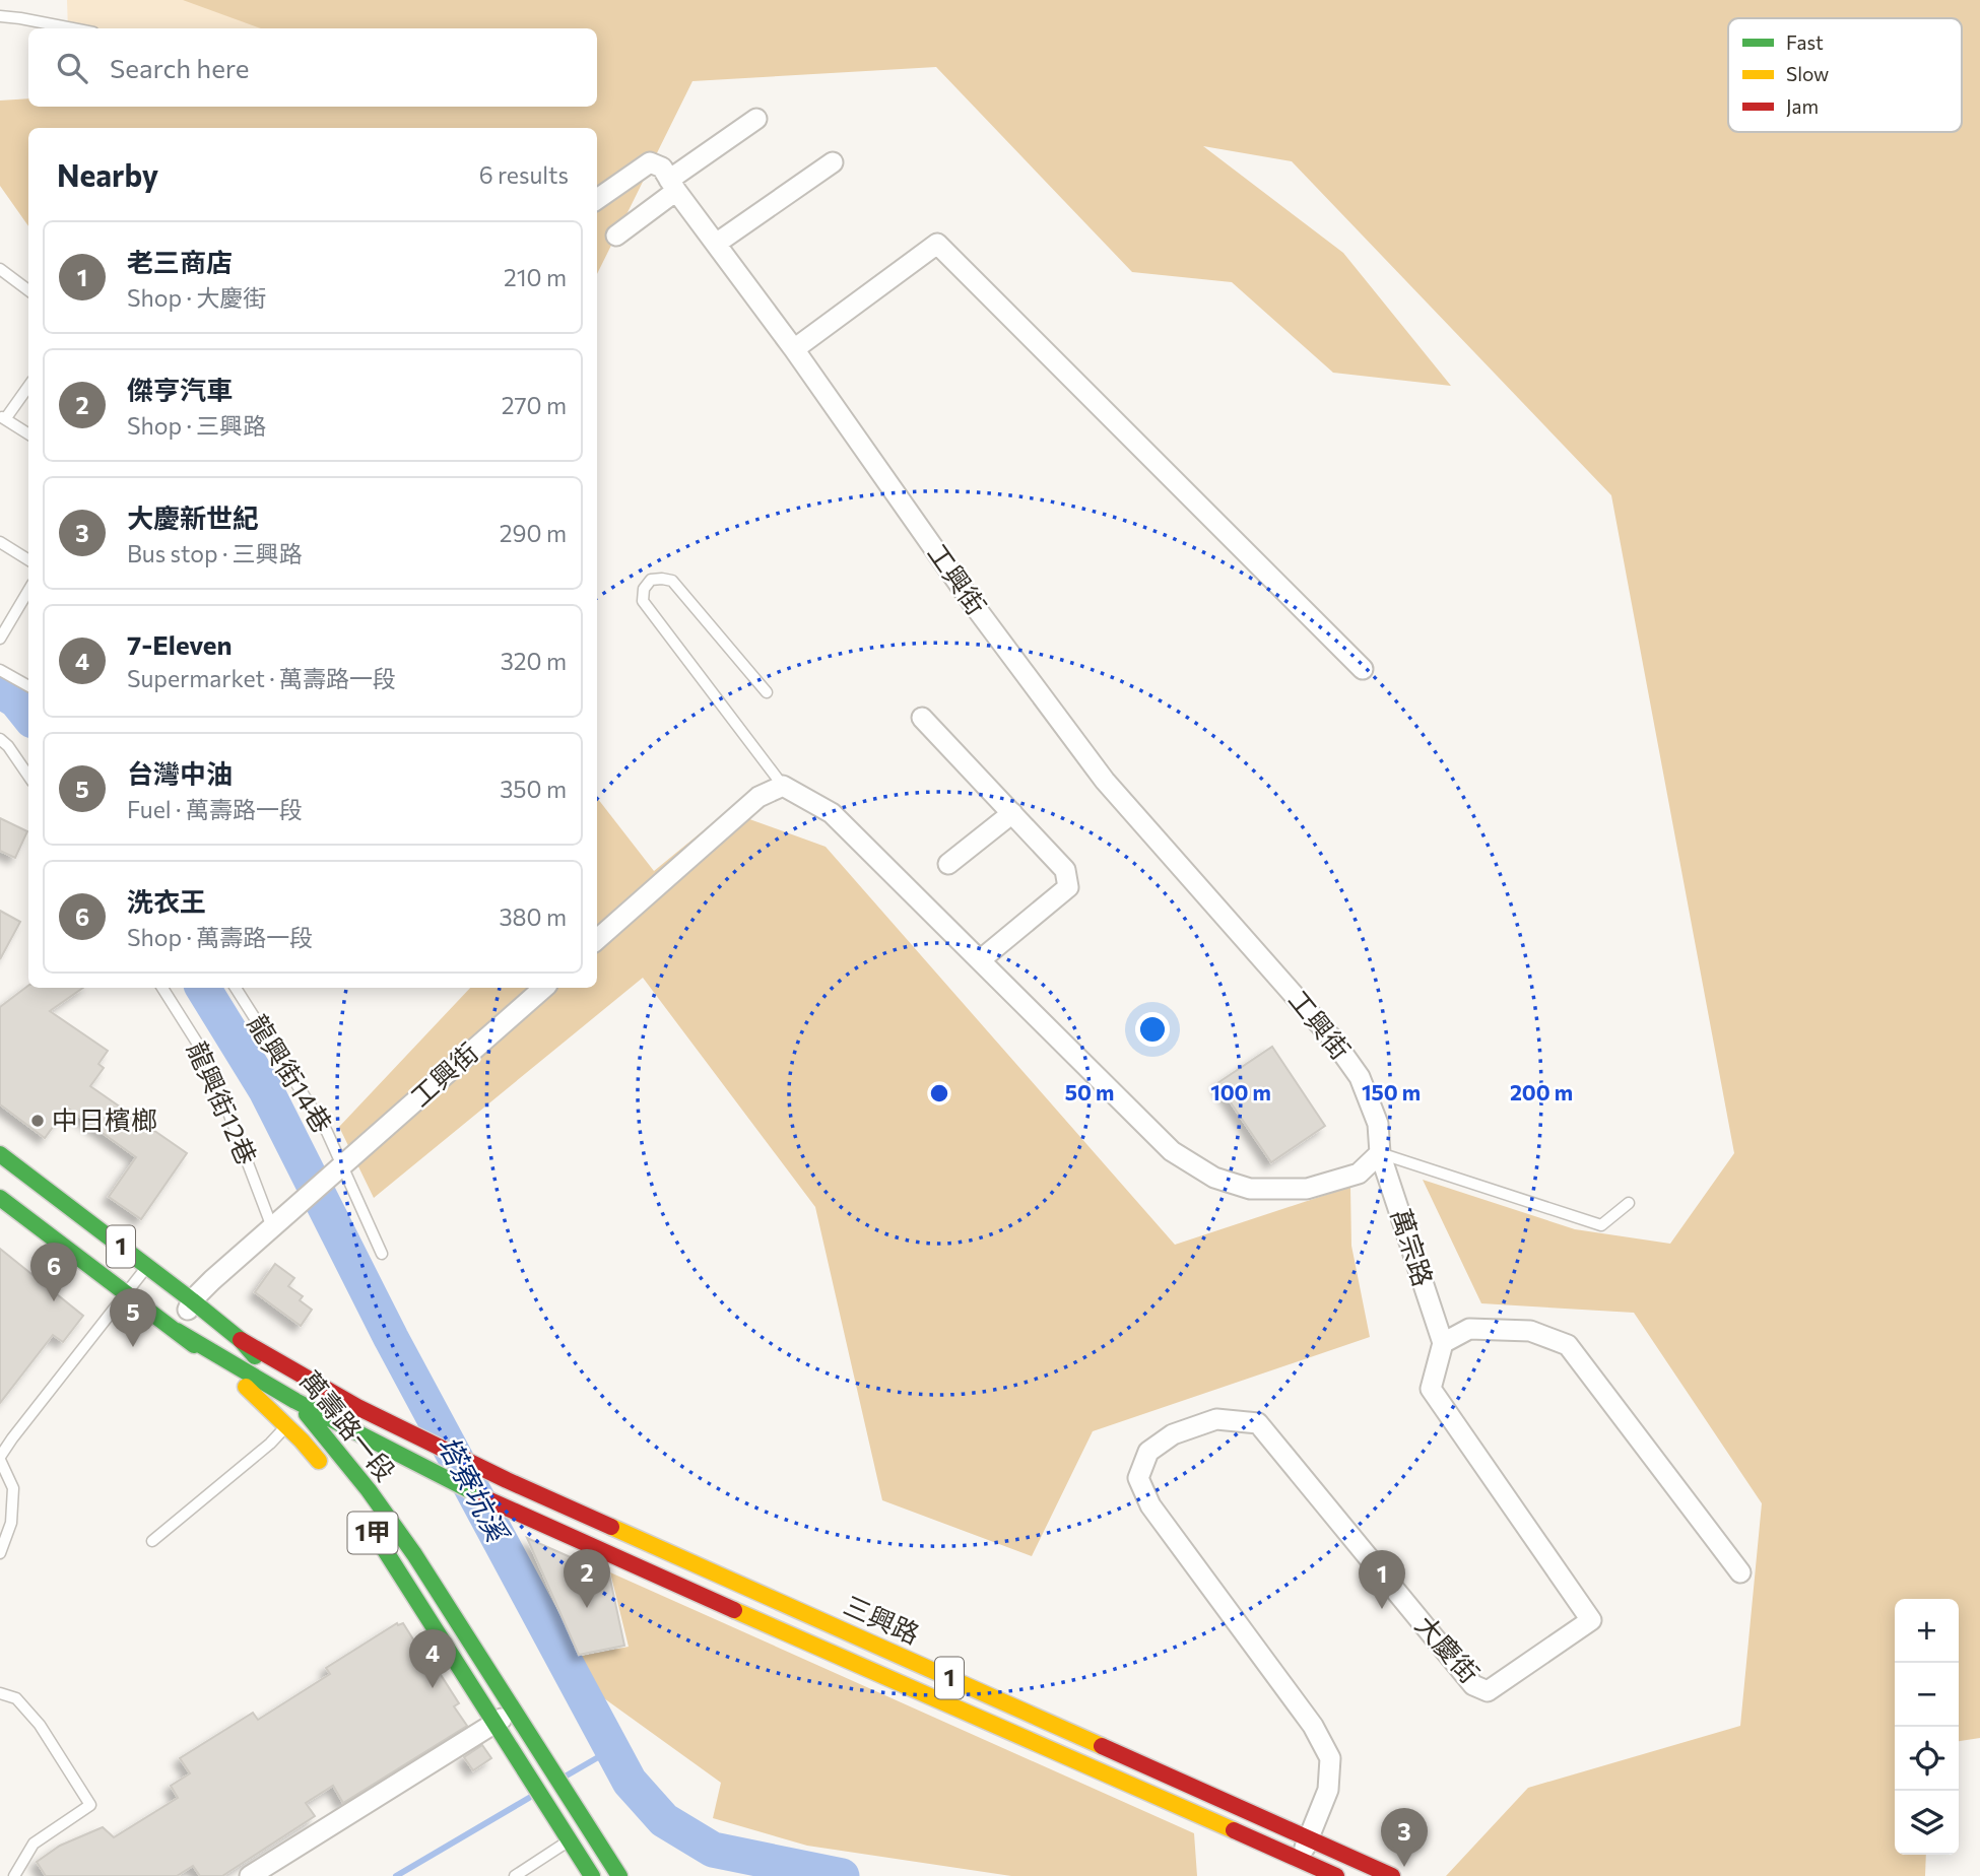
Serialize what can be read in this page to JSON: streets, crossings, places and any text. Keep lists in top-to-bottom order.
{
  "streets": {
    "main road": [
      "1",
      "萬壽路一段",
      "1甲",
      "三興路"
    ],
    "street": ["工興街", "萬宗路", "大慶街"],
    "lane": ["龍興街14巷", "龍興街12巷"]
  },
  "crossings": [
    ["工興街", "龍興街14巷"],
    ["工興街", "龍興街12巷"],
    ["工興街", "萬宗路"],
    ["1", "萬壽路一段"],
    ["1", "三興路"],
    ["萬宗路", "大慶街"],
    ["三興路", "大慶街"]
  ],
  "water": ["塔寮坑溪"],
  "places": ["中日檳榔"],
  "legend": ["Fast", "Slow", "Jam"],
  "page": {
    "search": "Search here",
    "heading": ["Nearby", "6 results"],
    "list": [
      {
        "mark": "1",
        "name": "老三商店",
        "note": "Shop · 大慶街",
        "value": "210 m"
      },
      {
        "mark": "2",
        "name": "傑亨汽車",
        "note": "Shop · 三興路",
        "value": "270 m"
      },
      {
        "mark": "3",
        "name": "大慶新世紀",
        "note": "Bus stop · 三興路",
        "value": "290 m"
      },
      {
        "mark": "4",
        "name": "7-Eleven",
        "note": "Supermarket · 萬壽路一段",
        "value": "320 m"
      },
      {
        "mark": "5",
        "name": "台灣中油",
        "note": "Fuel · 萬壽路一段",
        "value": "350 m"
      },
      {
        "mark": "6",
        "name": "洗衣王",
        "note": "Shop · 萬壽路一段",
        "value": "380 m"
      }
    ],
    "pins": [
      "6",
      "5",
      "2",
      "1",
      "4",
      "3"
    ],
    "map_buttons": ["+", "−"]
  },
  "rings": [
    "50 m",
    "100 m",
    "150 m",
    "200 m"
  ]
}
